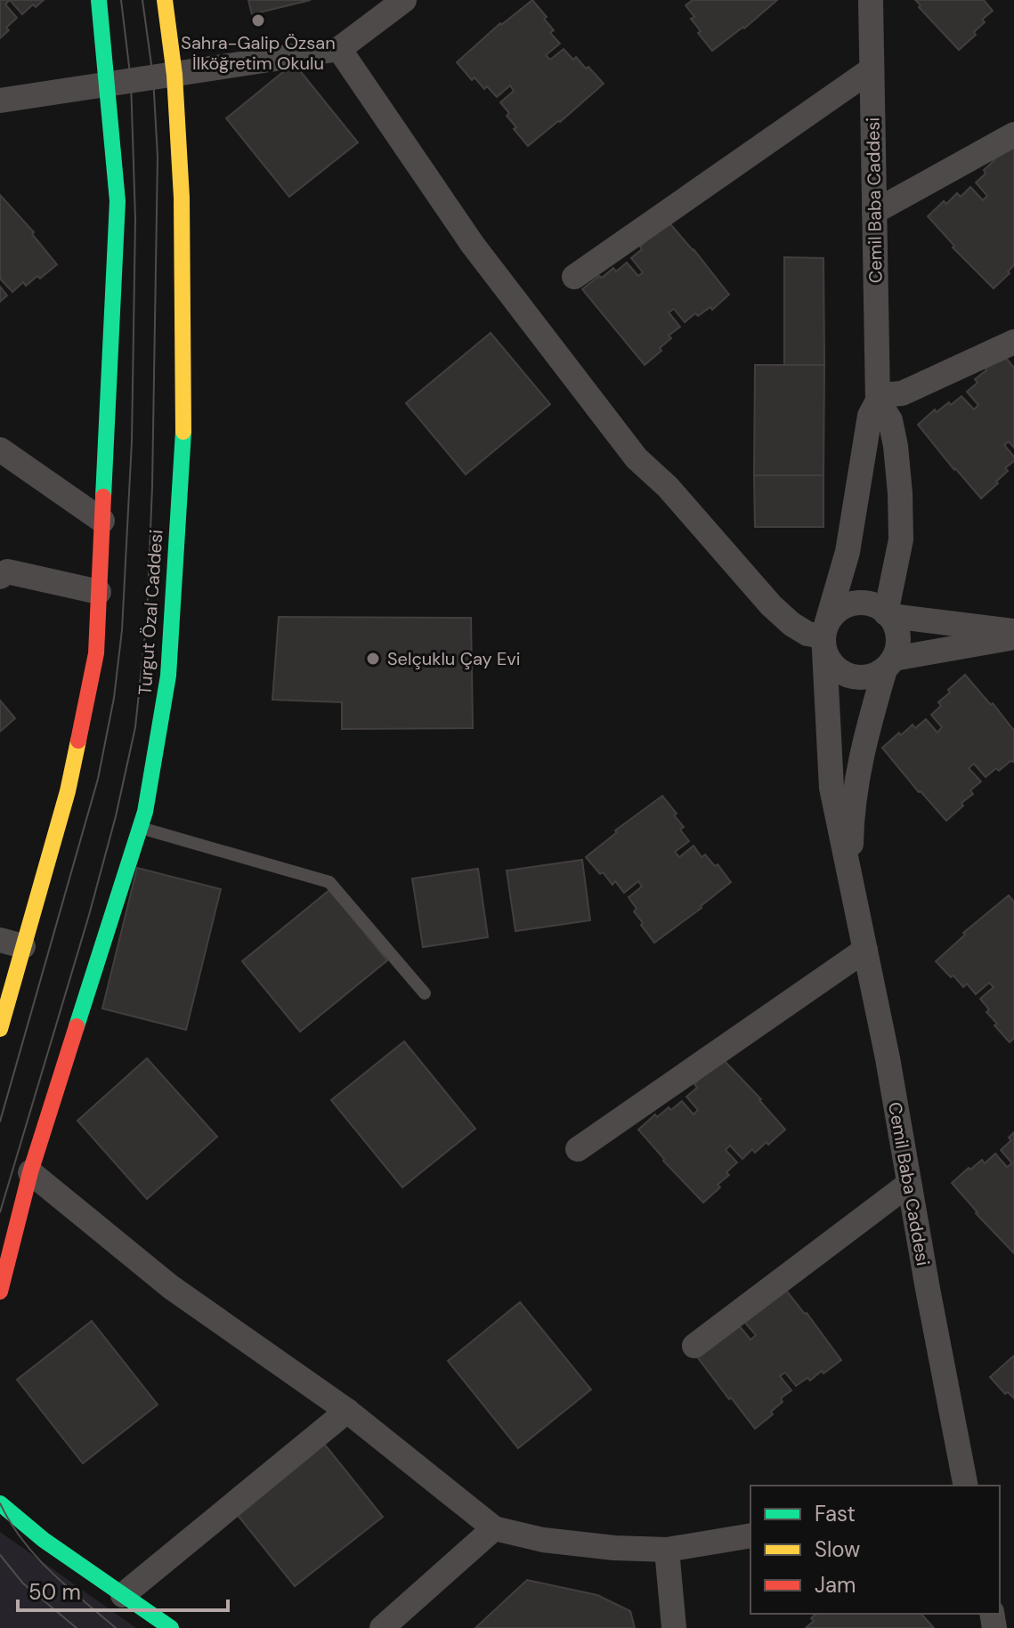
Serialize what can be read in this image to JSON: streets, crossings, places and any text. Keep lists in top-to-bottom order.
{
  "streets": {
    "street": ["Cemil Baba Caddesi", "Turgut Özal Caddesi"]
  },
  "places": ["Sahra-Galip Özsan İlköğretim Okulu", "Selçuklu Çay Evi"],
  "legend": ["Fast", "Slow", "Jam"],
  "scale_bar": "50 m"
}
